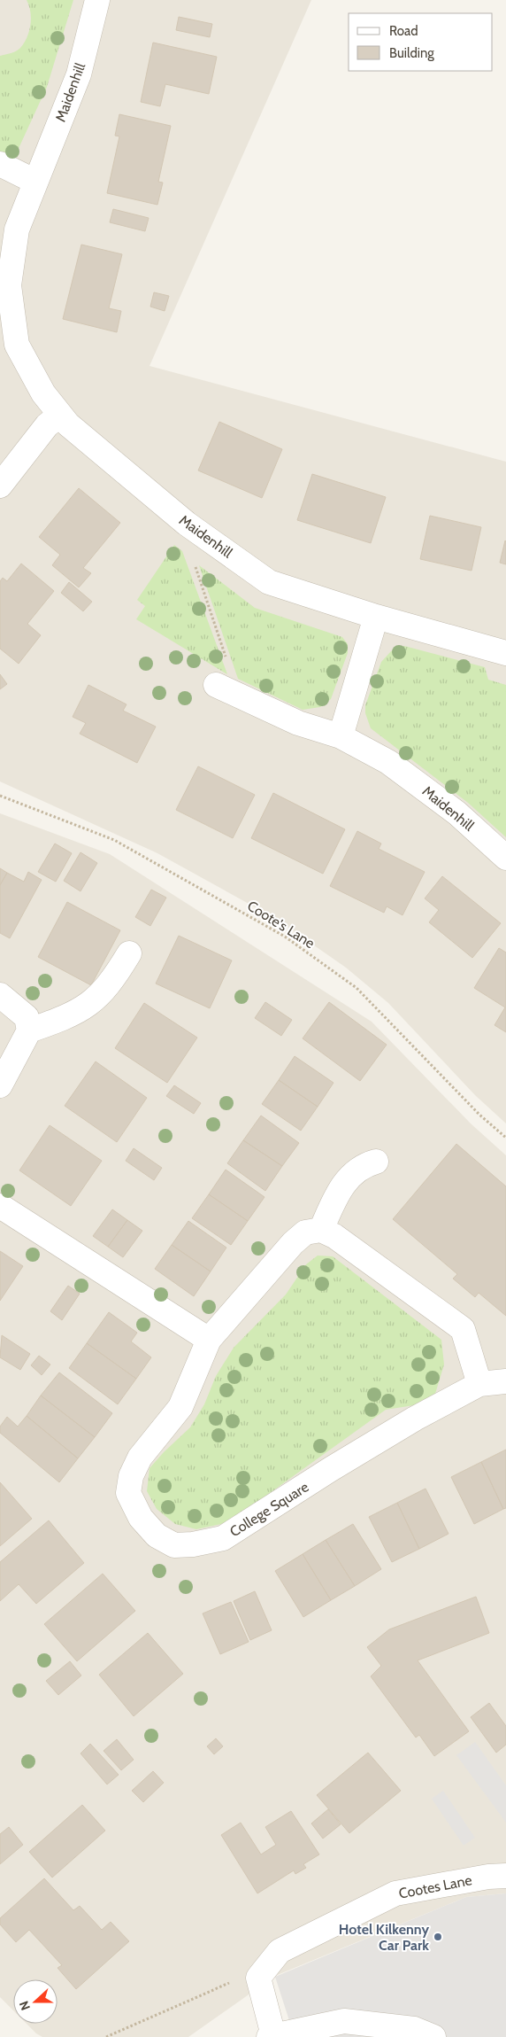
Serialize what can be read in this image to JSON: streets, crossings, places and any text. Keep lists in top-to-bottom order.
{
  "streets": {
    "street": ["Maidenhill", "College Square", "Cootes Lane"],
    "path": ["Coote's Lane"]
  },
  "places": ["Hotel Kilkenny Car Park"],
  "legend": ["Road", "Building"],
  "north": "left"
}
